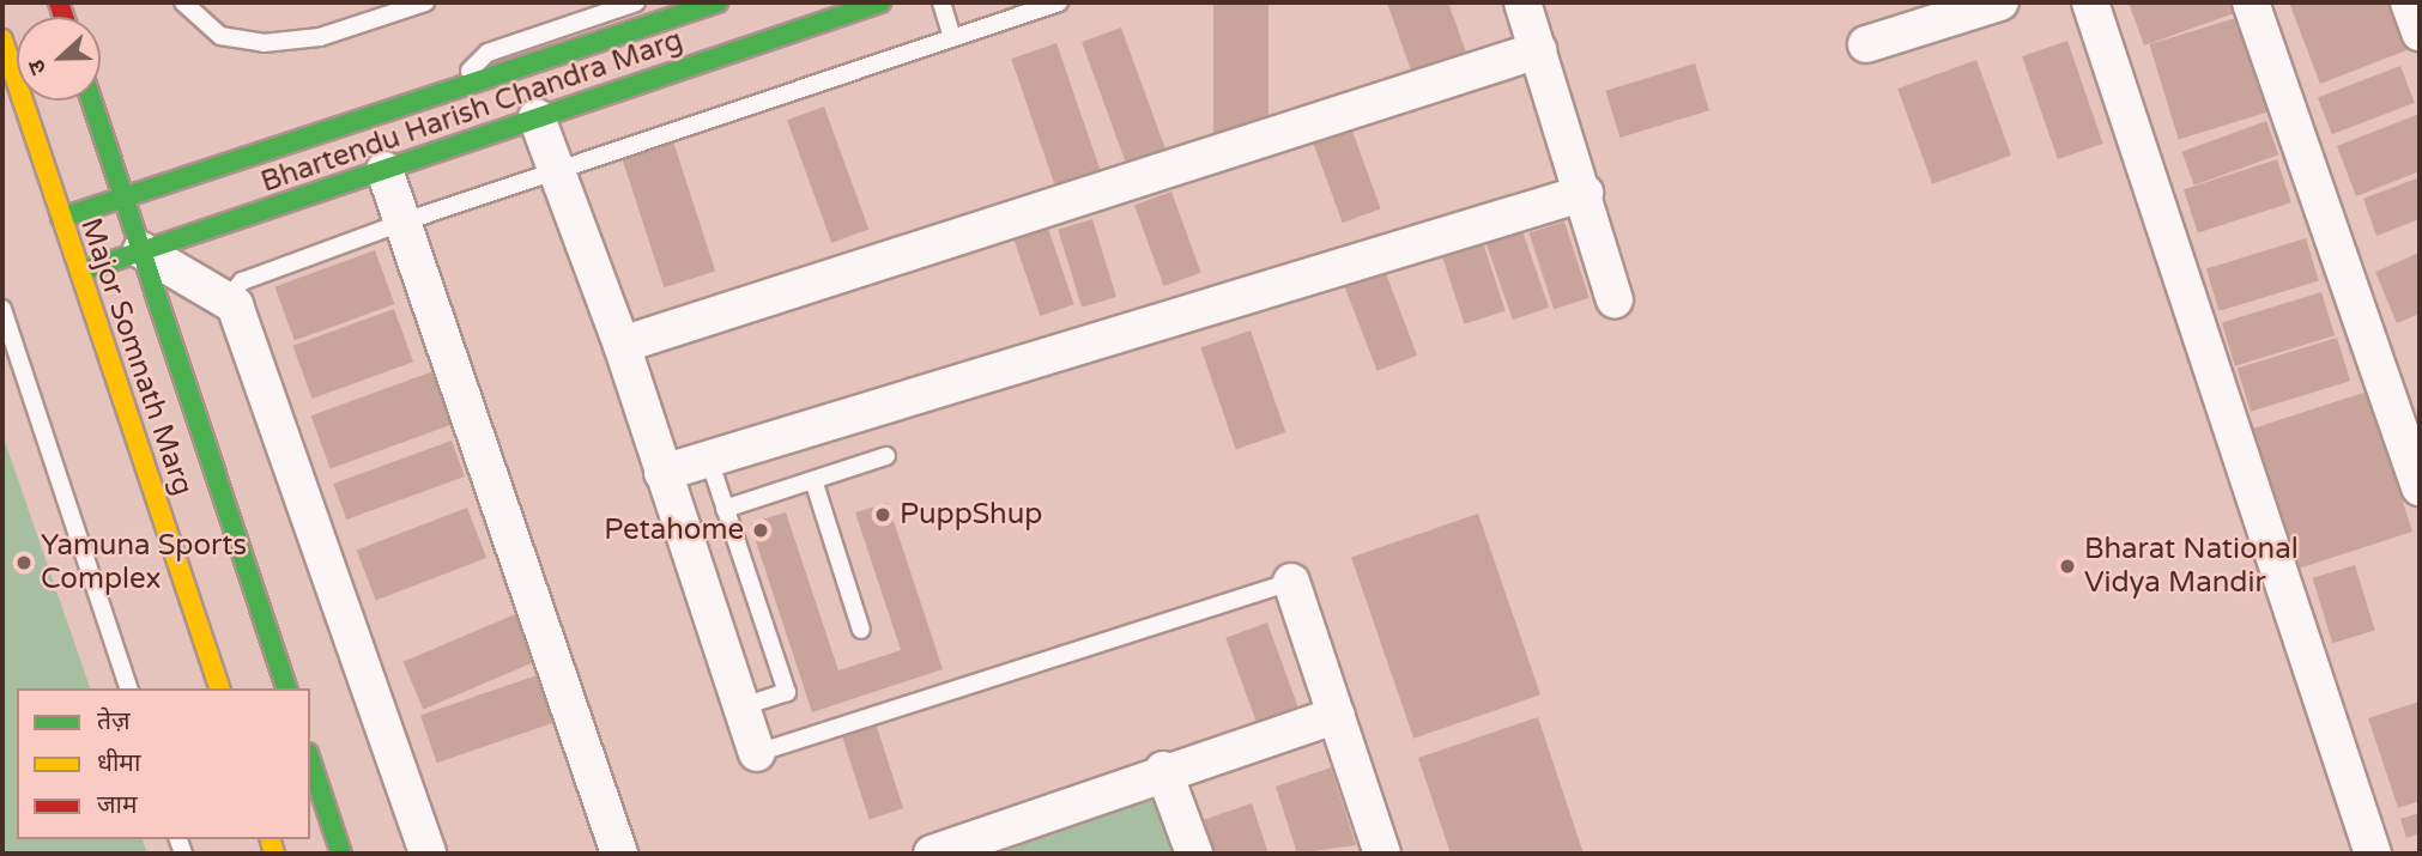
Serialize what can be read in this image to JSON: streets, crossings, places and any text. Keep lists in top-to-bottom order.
{
  "streets": {
    "main road": ["Bhartendu Harish Chandra Marg", "Major Somnath Marg"]
  },
  "crossings": [
    ["Bhartendu Harish Chandra Marg", "Major Somnath Marg"]
  ],
  "places": [
    "PuppShup",
    "Petahome",
    "Yamuna Sports Complex",
    "Bharat National Vidya Mandir"
  ],
  "legend": ["तेज़", "धीमा", "जाम"],
  "north": "left"
}
